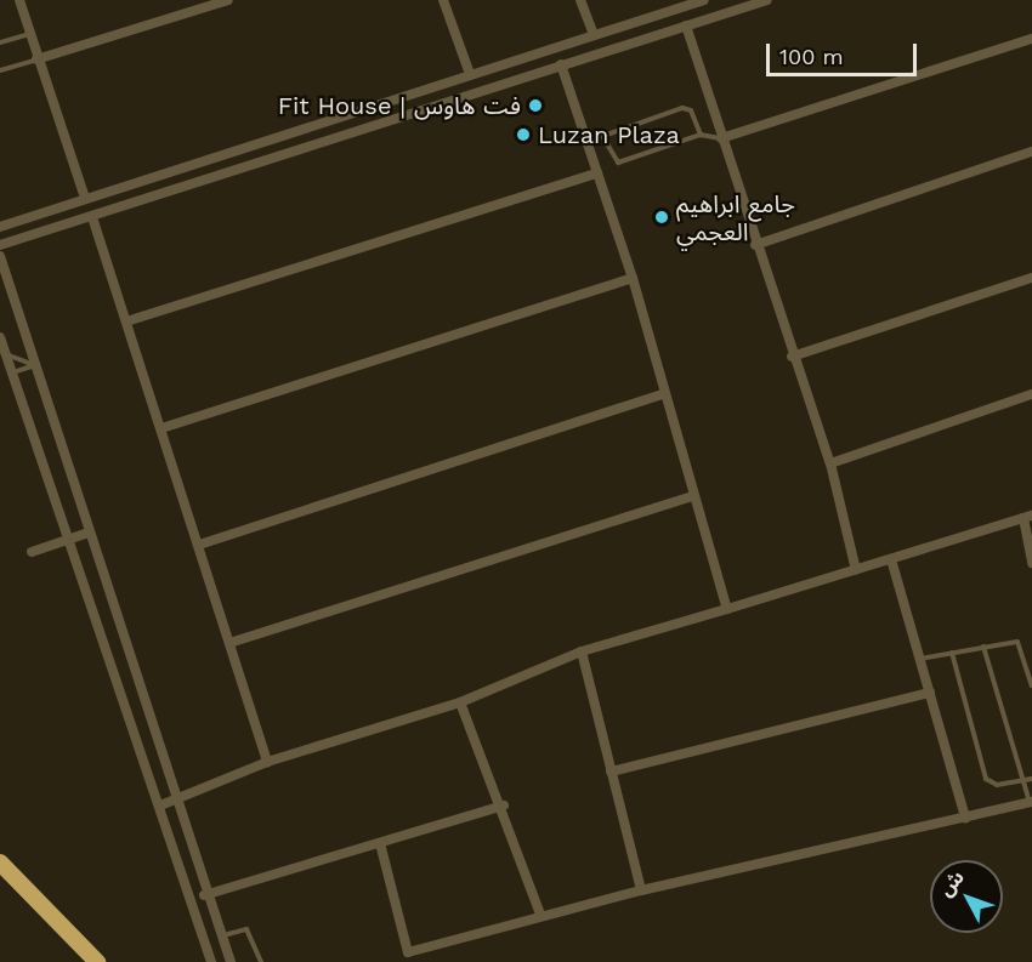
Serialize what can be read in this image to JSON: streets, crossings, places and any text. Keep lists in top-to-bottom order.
{
  "places": ["Fit House | فت هاوس", "Luzan Plaza", "جامع ابراهيم العجمي"],
  "scale_bar": "100 m",
  "north": "top left"
}
